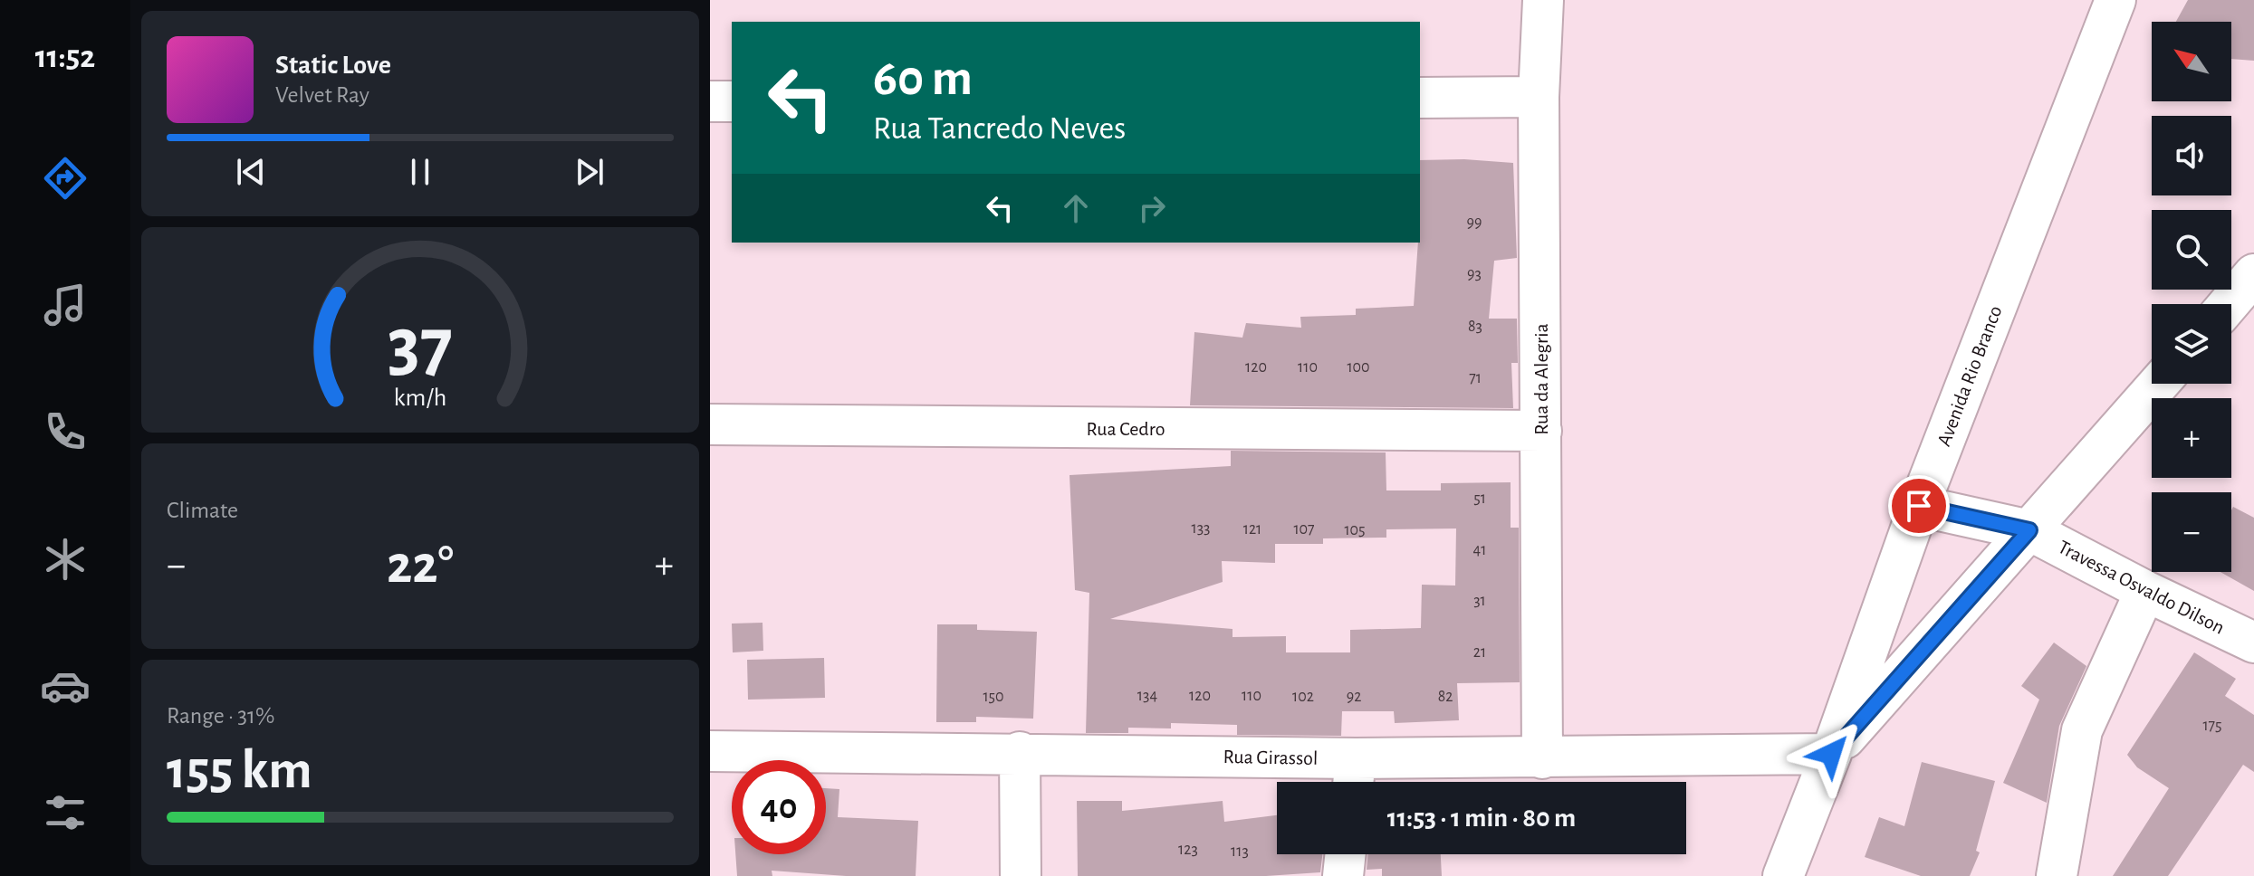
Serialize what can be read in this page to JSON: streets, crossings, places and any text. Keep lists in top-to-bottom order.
{
  "streets": {
    "street": [
      "Avenida Rio Branco",
      "Rua da Alegria",
      "Rua Cedro",
      "Travessa Osvaldo Dilson",
      "Rua Girassol"
    ]
  },
  "crossings": [
    ["Avenida Rio Branco", "Travessa Osvaldo Dilson"],
    ["Avenida Rio Branco", "Rua Girassol"],
    ["Rua da Alegria", "Rua Cedro"],
    ["Rua da Alegria", "Rua Girassol"]
  ],
  "house_numbers": [
    "99",
    "93",
    "83",
    "120",
    "110",
    "100",
    "71",
    "51",
    "133",
    "121",
    "107",
    "105",
    "41",
    "31",
    "21",
    "134",
    "120",
    "110",
    "150",
    "102",
    "92",
    "82",
    "175",
    "123",
    "113"
  ],
  "north": "top left",
  "page": {
    "tabs": "11:52",
    "map_buttons": ["+", "−"],
    "turn": ["60 m", "Rua Tancredo Neves"],
    "song": ["Static Love", "Velvet Ray"],
    "tile": [
      "Climate",
      ["Range · 31%", "155 km"]
    ],
    "heat": ["−", "22°", "+"],
    "limit": "40",
    "trip": "11:53 · 1 min · 80 m",
    "gauge": ["37", "km/h"]
  }
}
